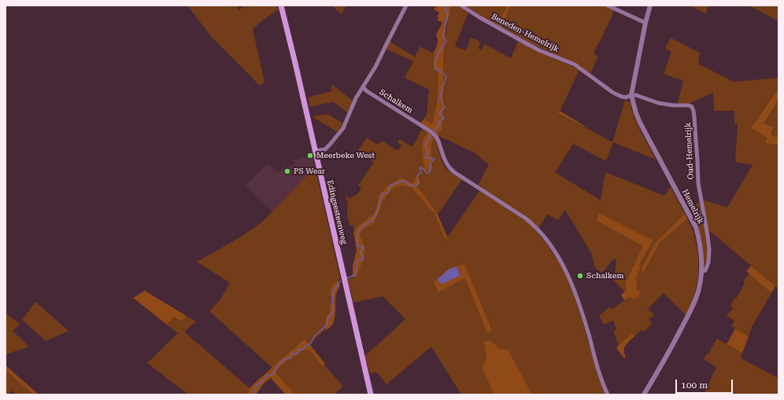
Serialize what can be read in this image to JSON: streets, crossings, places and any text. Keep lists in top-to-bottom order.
{
  "streets": {
    "main road": ["Edingsesteenweg"],
    "street": [
      "Beneden-Hemelrijk",
      "Schalkem",
      "Oud-Hemelrijk",
      "Hemelrijk"
    ]
  },
  "crossings": [
    ["Beneden-Hemelrijk", "Oud-Hemelrijk"],
    ["Beneden-Hemelrijk", "Hemelrijk"],
    ["Oud-Hemelrijk", "Hemelrijk"]
  ],
  "places": ["Meerbeke West", "PS Wear", "Schalkem"],
  "scale_bar": "100 m"
}
